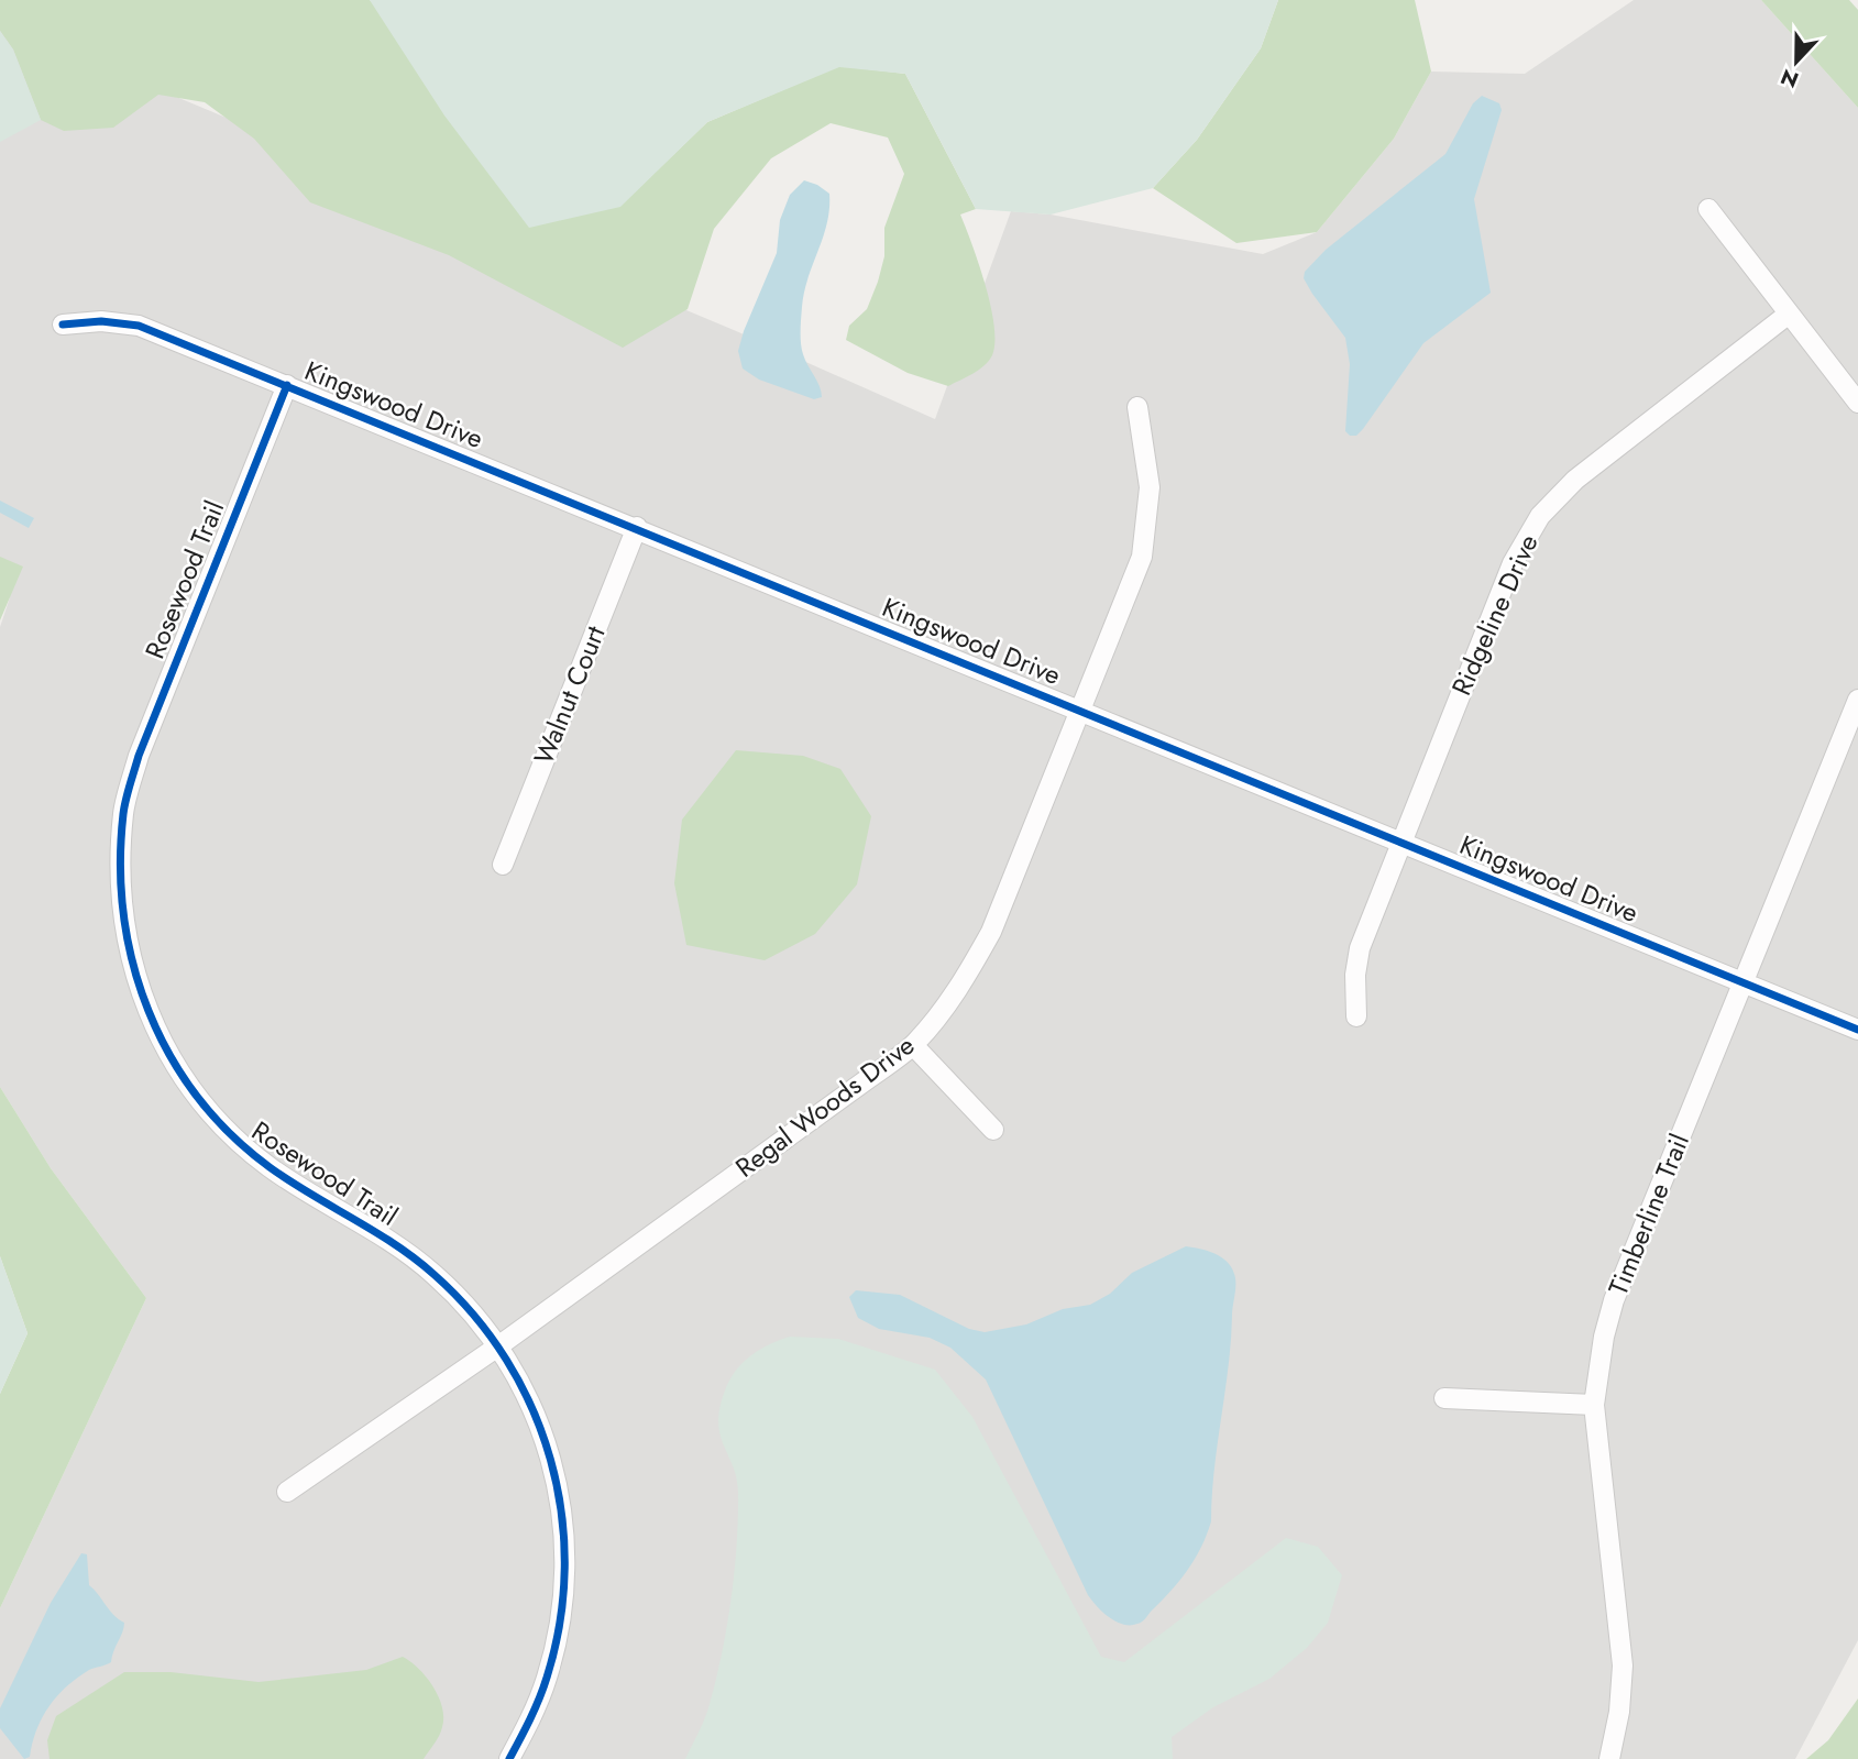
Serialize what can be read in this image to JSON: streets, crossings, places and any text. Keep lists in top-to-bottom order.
{
  "streets": {
    "street": [
      "Kingswood Drive",
      "Rosewood Trail",
      "Ridgeline Drive",
      "Walnut Court",
      "Regal Woods Drive",
      "Timberline Trail"
    ]
  },
  "crossings": [
    ["Kingswood Drive", "Rosewood Trail"],
    ["Kingswood Drive", "Ridgeline Drive"],
    ["Kingswood Drive", "Walnut Court"],
    ["Kingswood Drive", "Regal Woods Drive"],
    ["Kingswood Drive", "Timberline Trail"],
    ["Rosewood Trail", "Regal Woods Drive"]
  ],
  "north": "bottom"
}
